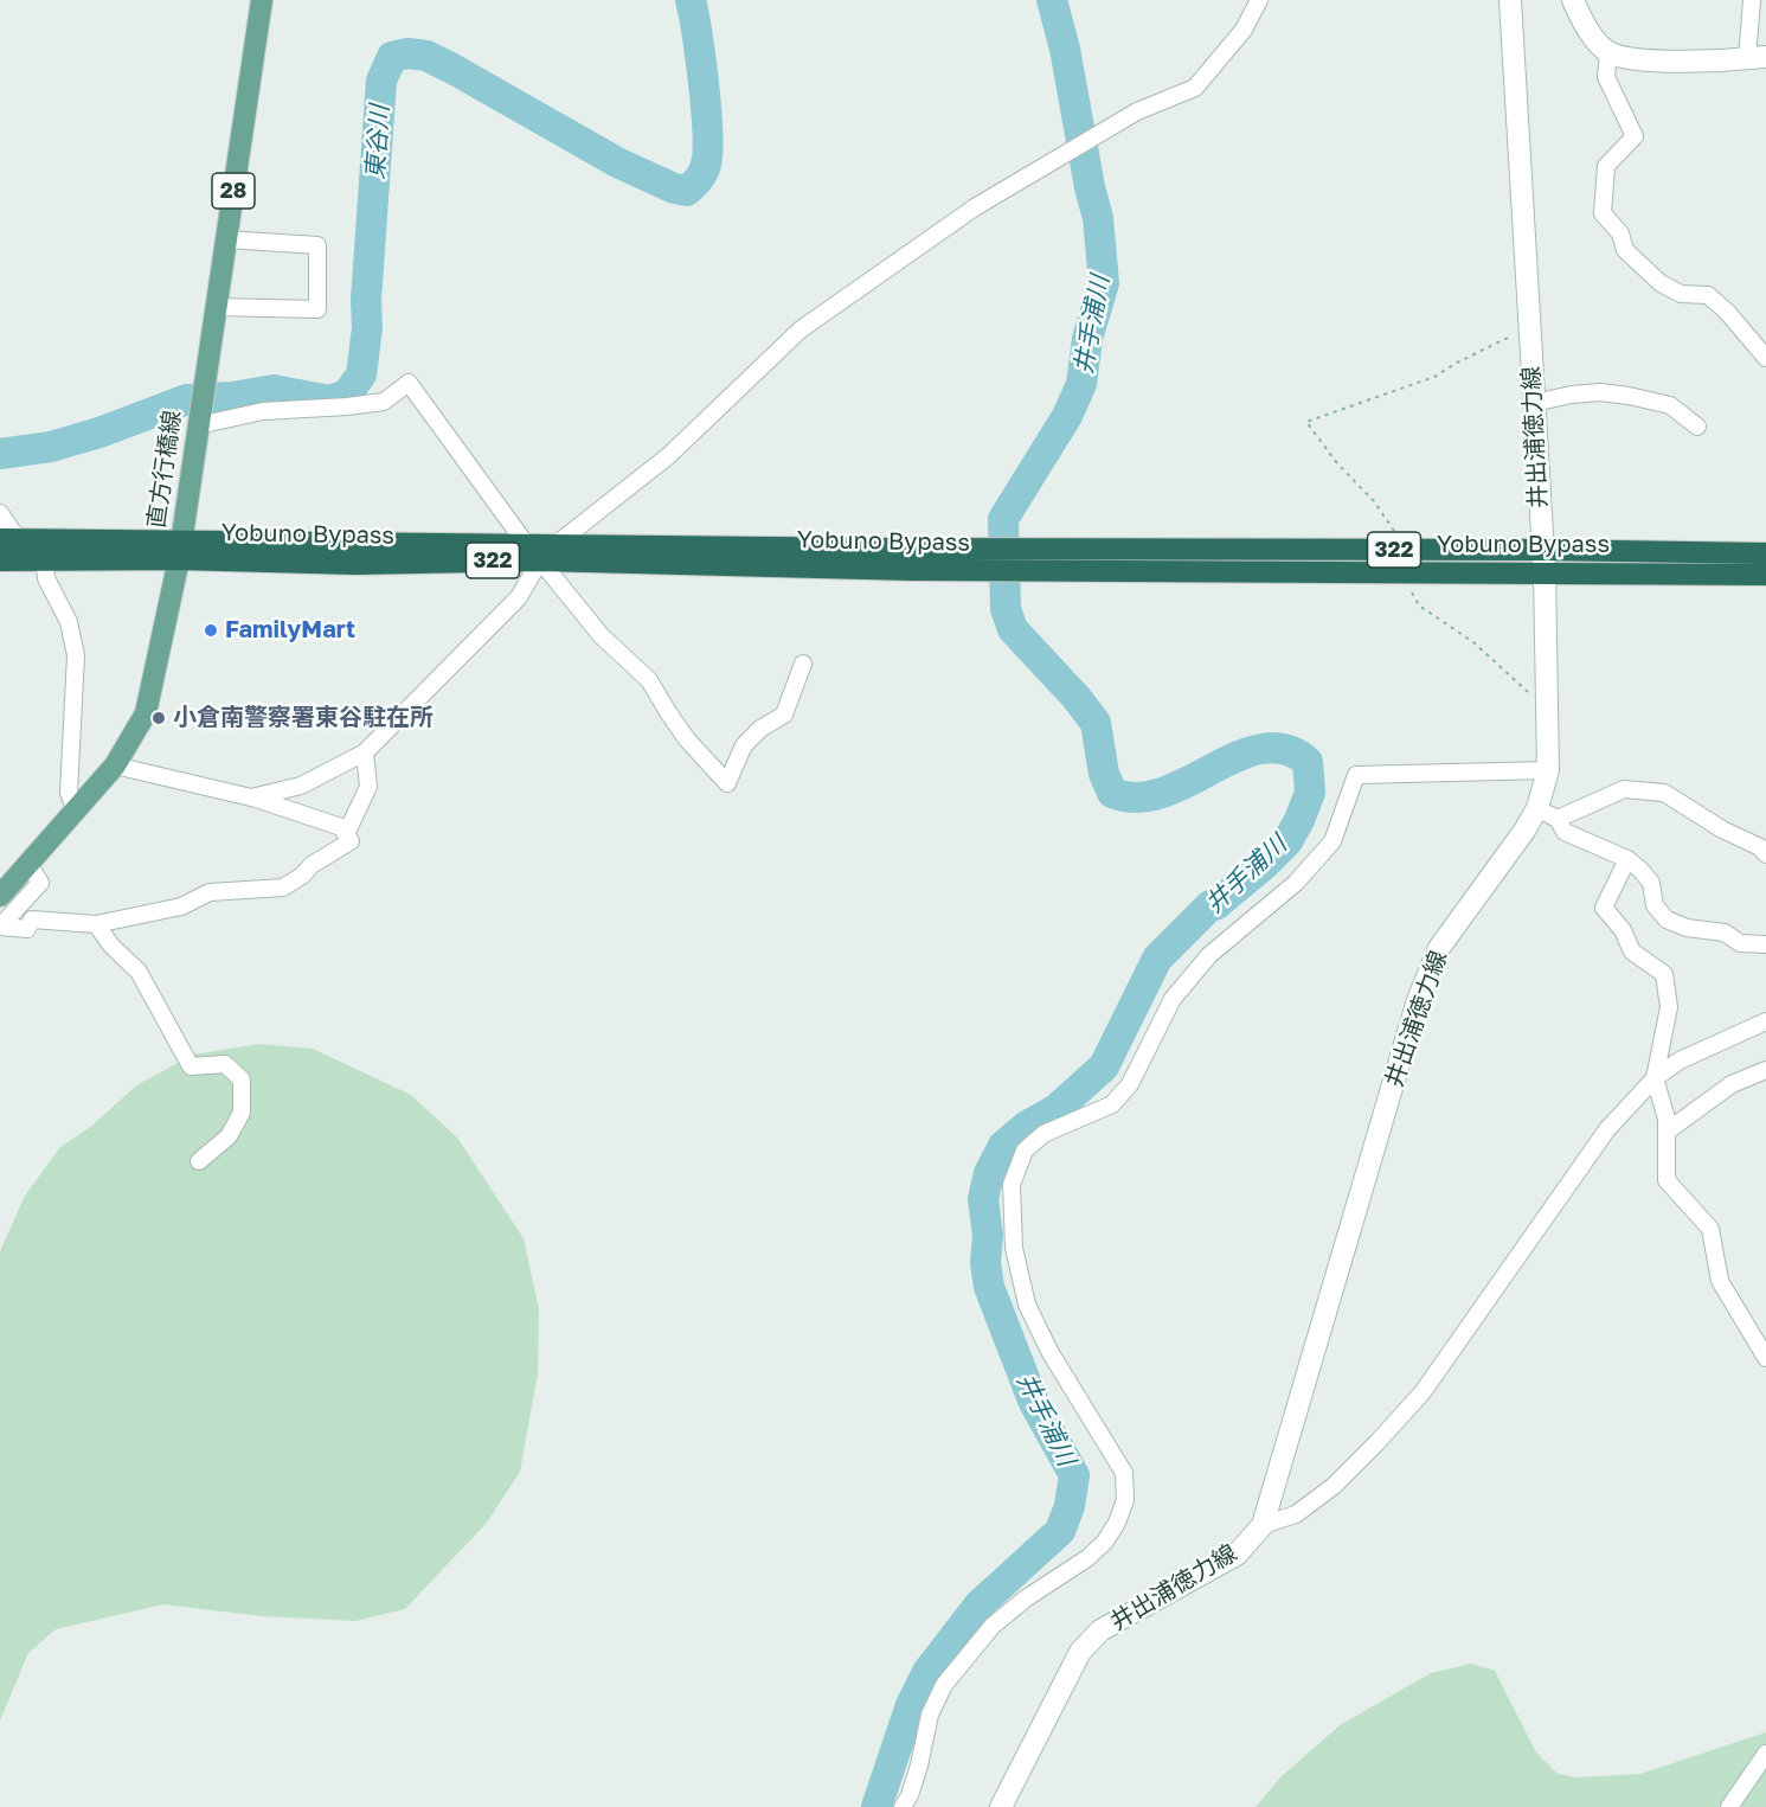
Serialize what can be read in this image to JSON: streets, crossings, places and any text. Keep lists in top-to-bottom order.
{
  "streets": {
    "highway": ["Yobuno Bypass", "322"],
    "main road": ["28", "井出浦徳力線", "直方行橋線"]
  },
  "crossings": [
    ["井出浦徳力線", "Yobuno Bypass"],
    ["直方行橋線", "Yobuno Bypass"]
  ],
  "water": ["東谷川", "井手浦川"],
  "places": ["FamilyMart", "小倉南警察署東谷駐在所"]
}
